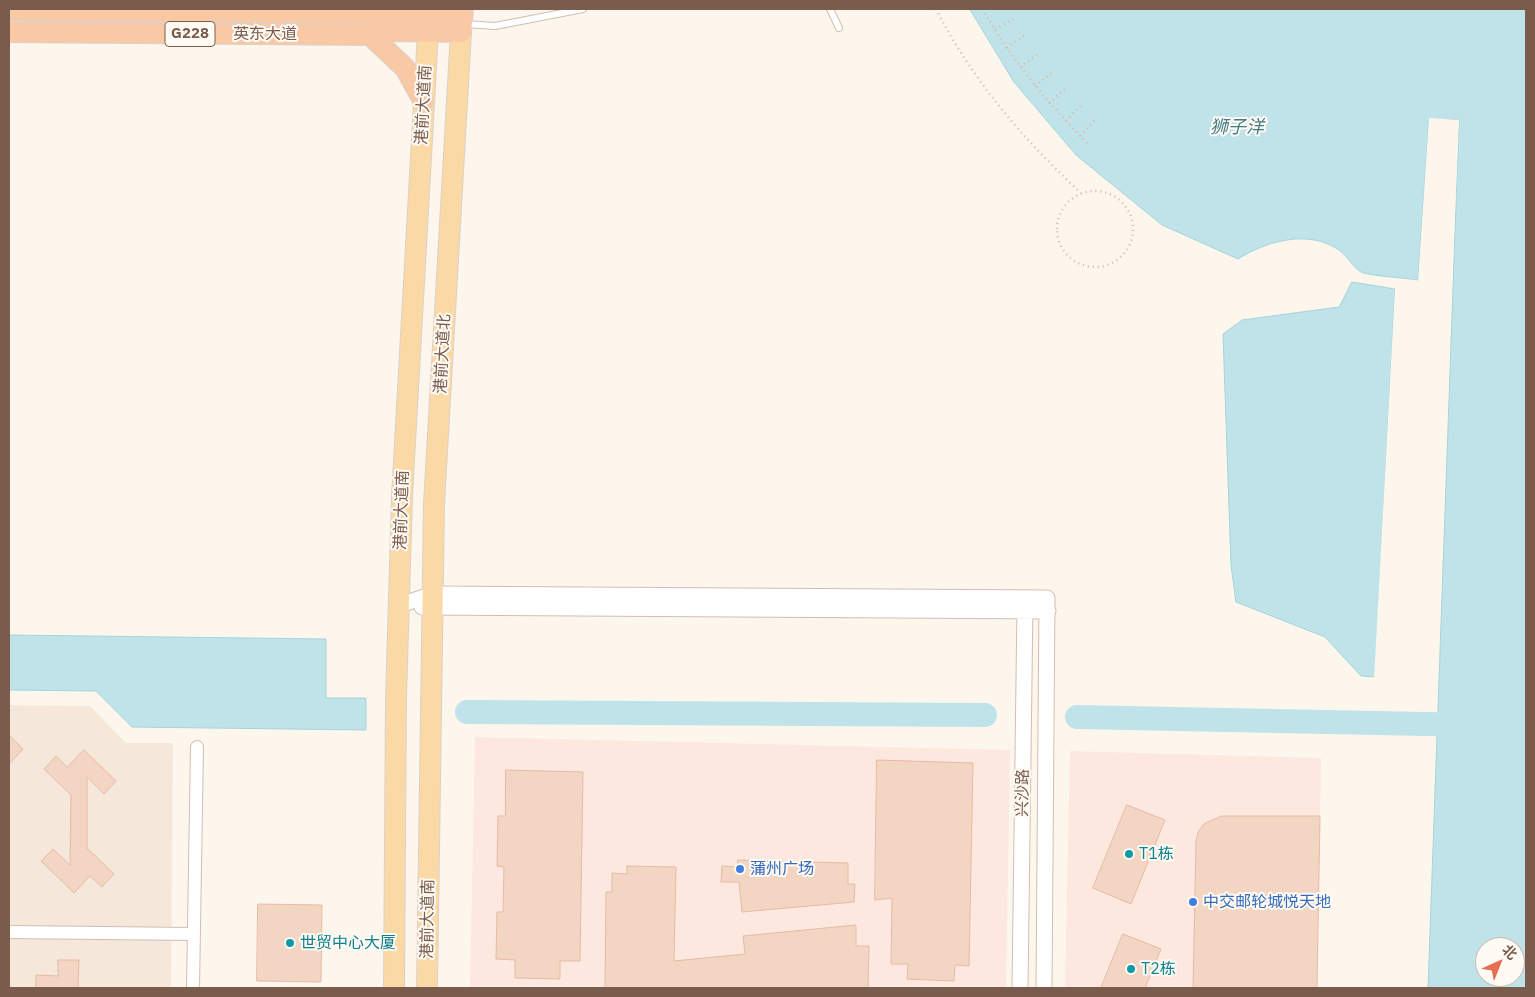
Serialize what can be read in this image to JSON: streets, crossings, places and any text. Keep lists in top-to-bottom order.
{
  "streets": {
    "highway": ["G228", "英东大道"],
    "main road": ["港前大道南", "港前大道北"],
    "street": ["兴沙路"]
  },
  "crossings": [
    ["英东大道", "港前大道南"],
    ["英东大道", "港前大道北"],
    ["港前大道南", "港前大道北"]
  ],
  "water": ["狮子洋"],
  "places": [
    "T1栋",
    "蒲州广场",
    "中交邮轮城悦天地",
    "世贸中心大厦",
    "T2栋"
  ],
  "north": "top right"
}
